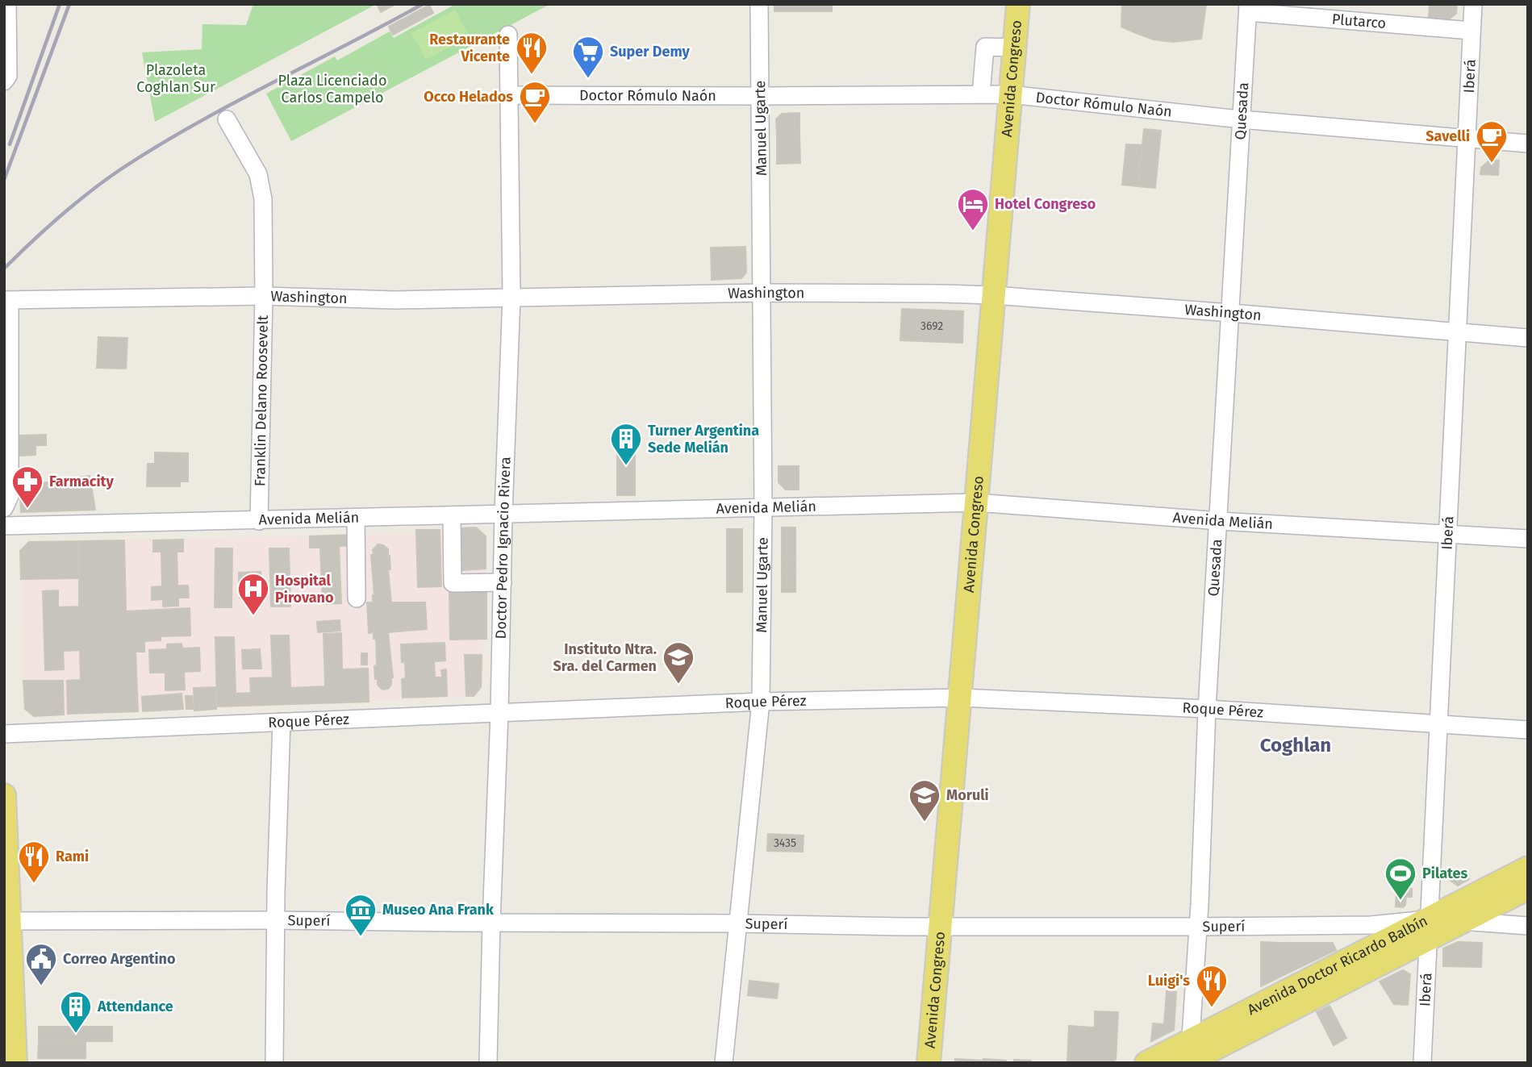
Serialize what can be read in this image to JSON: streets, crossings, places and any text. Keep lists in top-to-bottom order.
{
  "streets": {
    "main road": ["Avenida Congreso", "Avenida Doctor Ricardo Balbín"],
    "street": [
      "Plutarco",
      "Iberá",
      "Doctor Rómulo Naón",
      "Quesada",
      "Manuel Ugarte",
      "Washington",
      "Franklin Delano Roosevelt",
      "Avenida Melián",
      "Doctor Pedro Ignacio Rivera",
      "Roque Pérez",
      "Superí"
    ]
  },
  "crossings": [
    ["Plutarco", "Iberá"],
    ["Plutarco", "Quesada"],
    ["Iberá", "Doctor Rómulo Naón"],
    ["Iberá", "Washington"],
    ["Iberá", "Avenida Melián"],
    ["Iberá", "Roque Pérez"],
    ["Iberá", "Superí"],
    ["Iberá", "Avenida Doctor Ricardo Balbín"],
    ["Avenida Congreso", "Doctor Rómulo Naón"],
    ["Avenida Congreso", "Washington"],
    ["Avenida Congreso", "Avenida Melián"],
    ["Avenida Congreso", "Roque Pérez"],
    ["Avenida Congreso", "Superí"],
    ["Doctor Rómulo Naón", "Quesada"],
    ["Doctor Rómulo Naón", "Manuel Ugarte"],
    ["Doctor Rómulo Naón", "Doctor Pedro Ignacio Rivera"],
    ["Quesada", "Washington"],
    ["Quesada", "Avenida Melián"],
    ["Quesada", "Roque Pérez"],
    ["Quesada", "Superí"],
    ["Quesada", "Avenida Doctor Ricardo Balbín"],
    ["Manuel Ugarte", "Washington"],
    ["Manuel Ugarte", "Avenida Melián"],
    ["Manuel Ugarte", "Roque Pérez"],
    ["Manuel Ugarte", "Superí"],
    ["Washington", "Franklin Delano Roosevelt"],
    ["Washington", "Doctor Pedro Ignacio Rivera"],
    ["Franklin Delano Roosevelt", "Avenida Melián"],
    ["Avenida Melián", "Doctor Pedro Ignacio Rivera"],
    ["Doctor Pedro Ignacio Rivera", "Roque Pérez"],
    ["Doctor Pedro Ignacio Rivera", "Superí"],
    ["Superí", "Avenida Doctor Ricardo Balbín"]
  ],
  "districts": ["Coghlan"],
  "parks": ["Plazoleta Coghlan Sur", "Plaza Licenciado Carlos Campelo"],
  "places": {
    "restaurant": ["Restaurante Vicente", "Rami", "Luigi's"],
    "supermarket": ["Super Demy"],
    "cafe": ["Occo Helados", "Savelli"],
    "hotel": ["Hotel Congreso"],
    "building": ["Turner Argentina Sede Melián", "Attendance"],
    "pharmacy": ["Farmacity"],
    "hospital": ["Hospital Pirovano"],
    "school or university": ["Instituto Ntra. Sra. del Carmen", "Moruli"],
    "sports": ["Pilates"],
    "museum": ["Museo Ana Frank"],
    "public building": ["Correo Argentino"]
  },
  "house_numbers": ["3692", "3435"]
}
